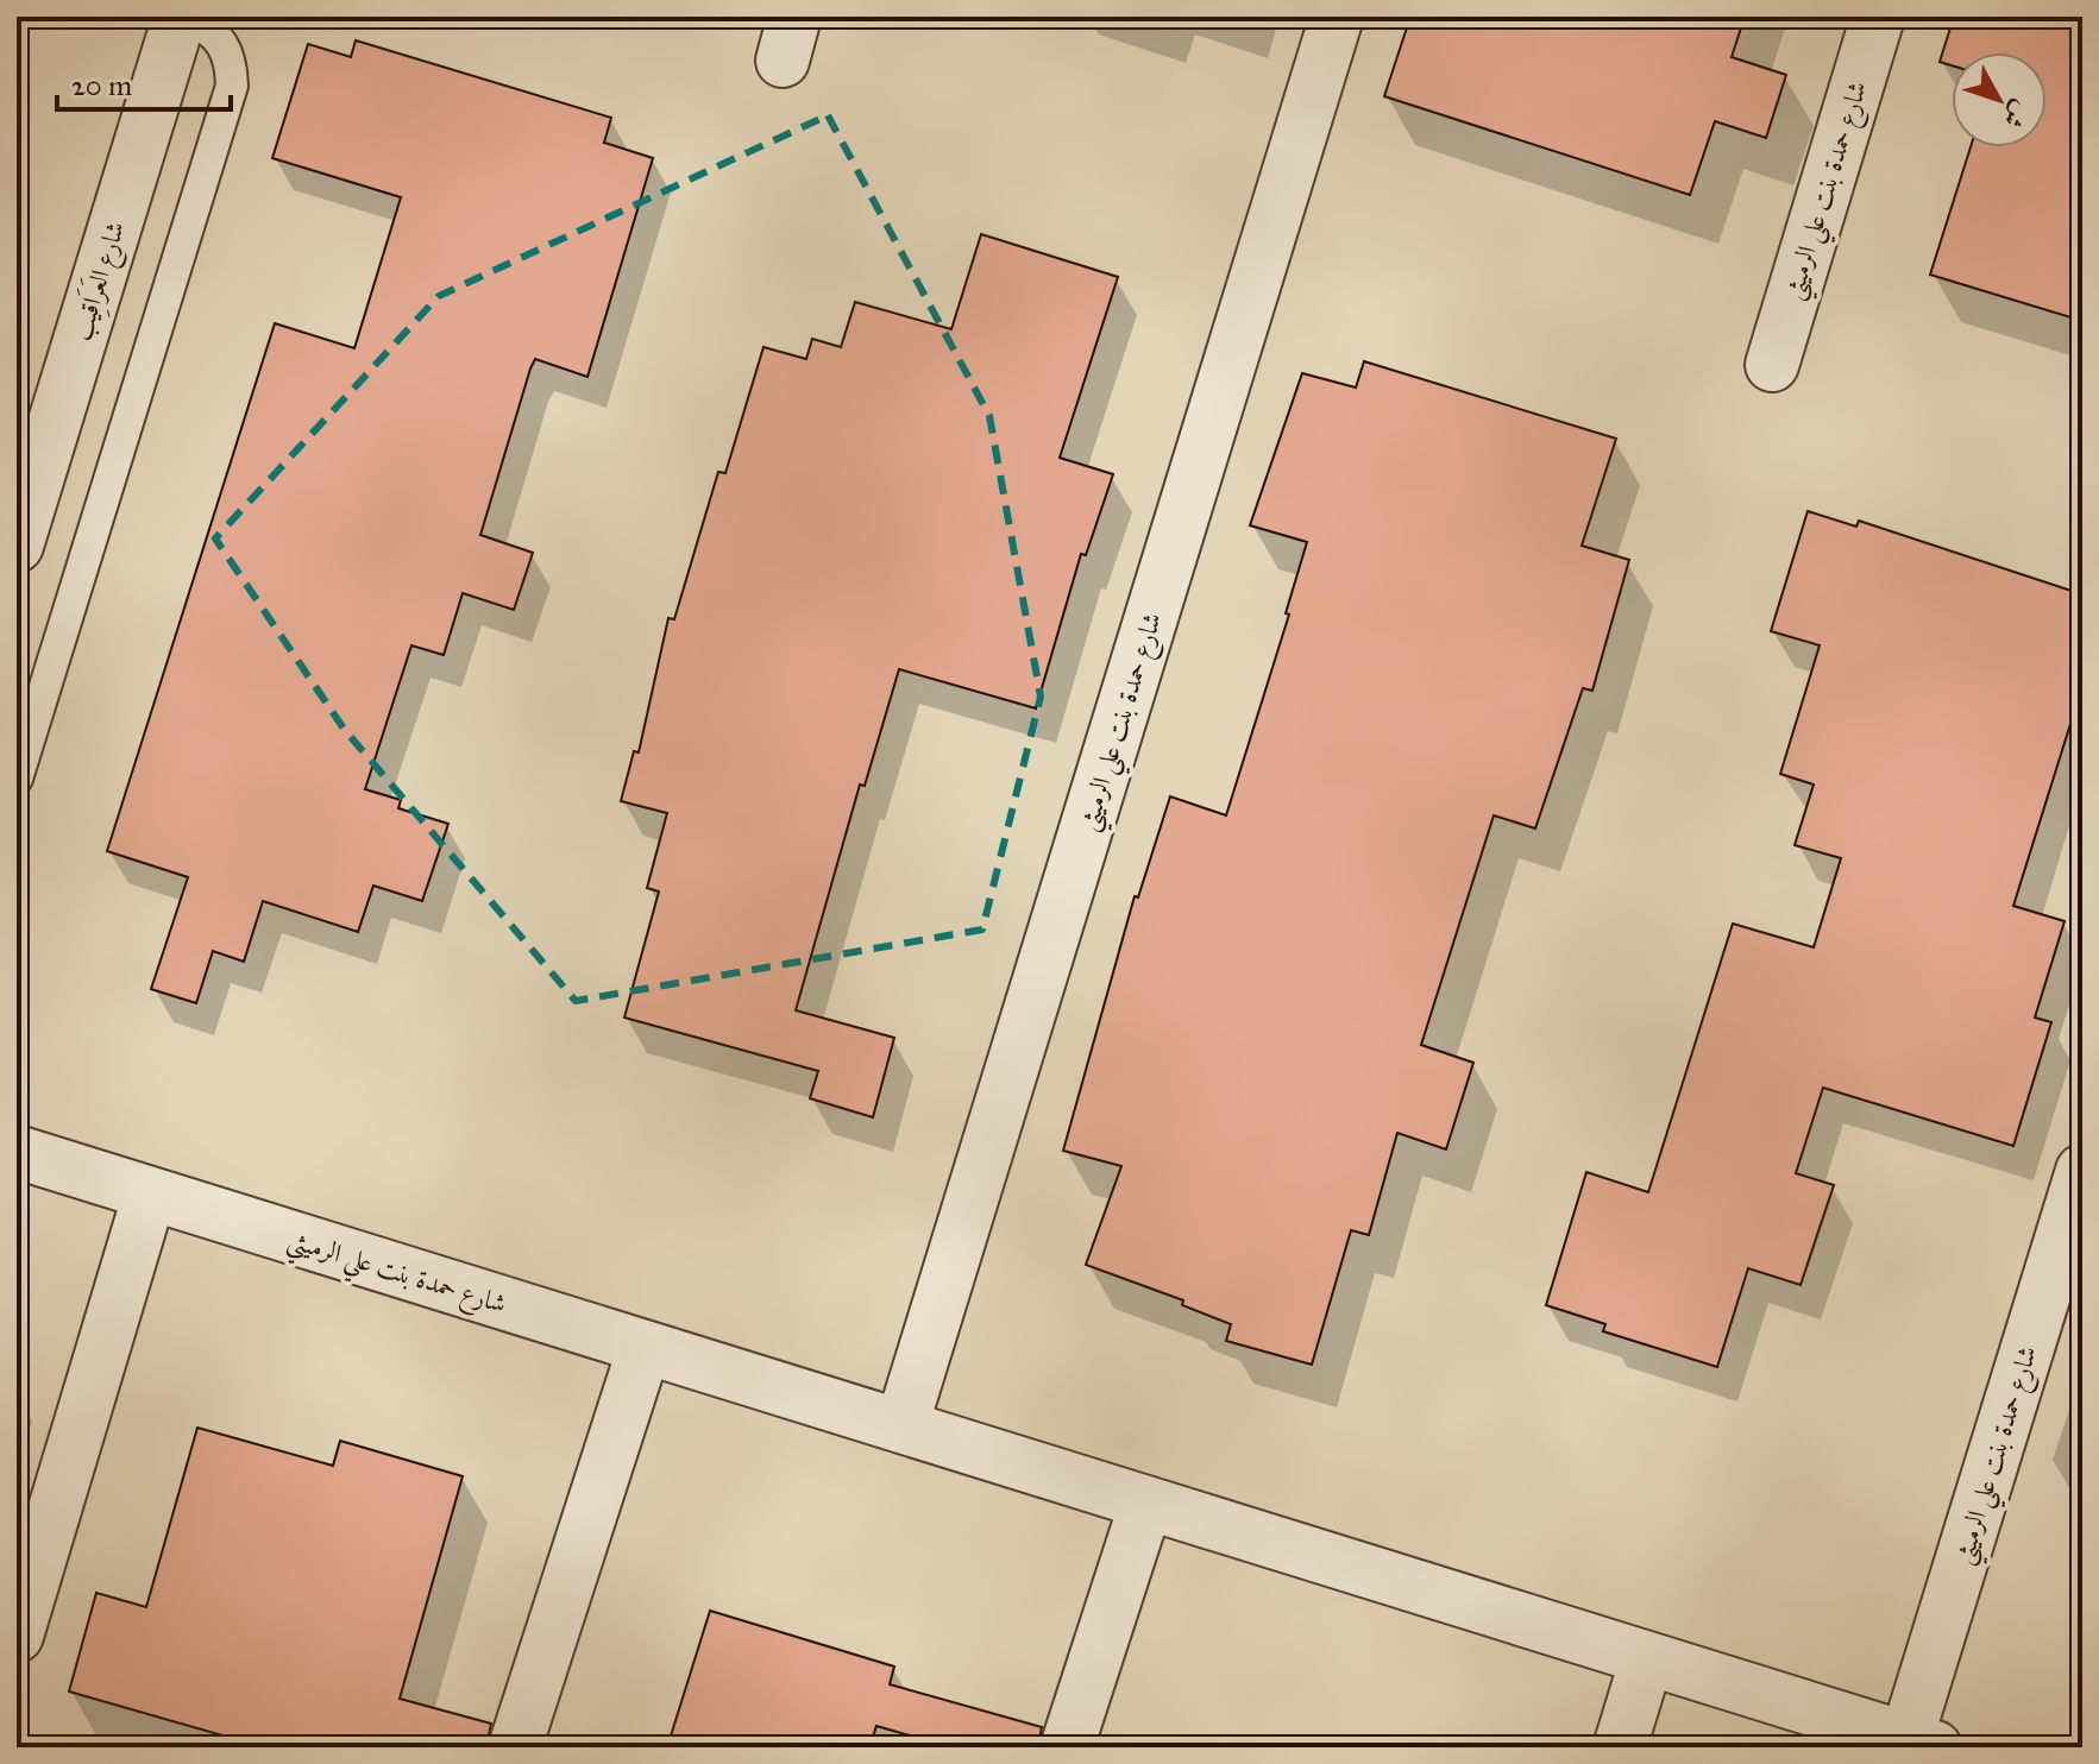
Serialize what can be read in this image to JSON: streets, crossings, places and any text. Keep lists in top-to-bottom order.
{
  "streets": {
    "street": ["شارع حمدة بنت علي الرميثي", "شارع العَرَاقِيب"]
  },
  "scale_bar": "20 m",
  "north": "bottom right"
}
